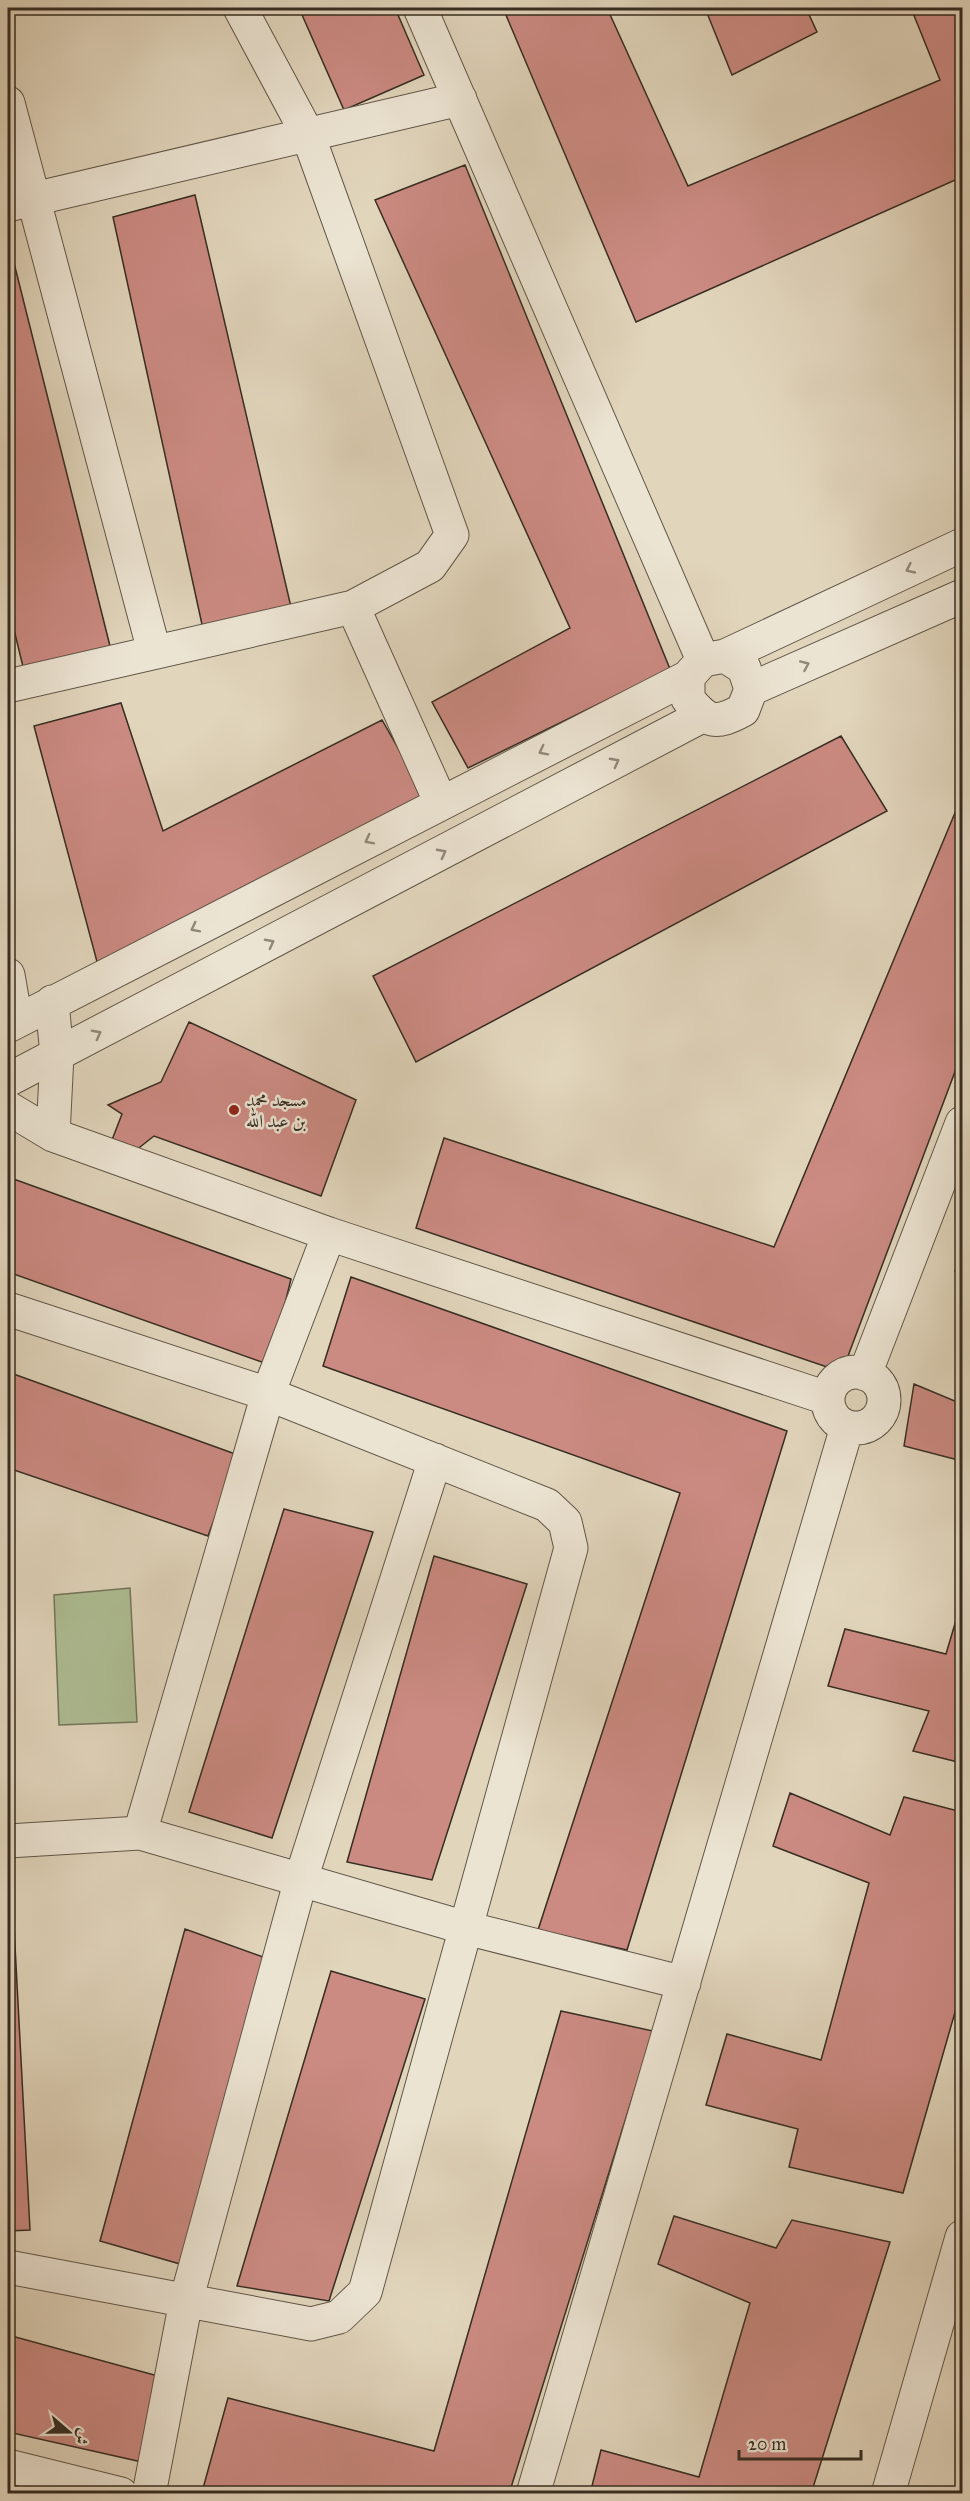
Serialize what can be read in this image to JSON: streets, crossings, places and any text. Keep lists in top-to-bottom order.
{
  "places": ["مسجد محمد بن عبد الله"],
  "scale_bar": "20 m",
  "north": "right"
}
